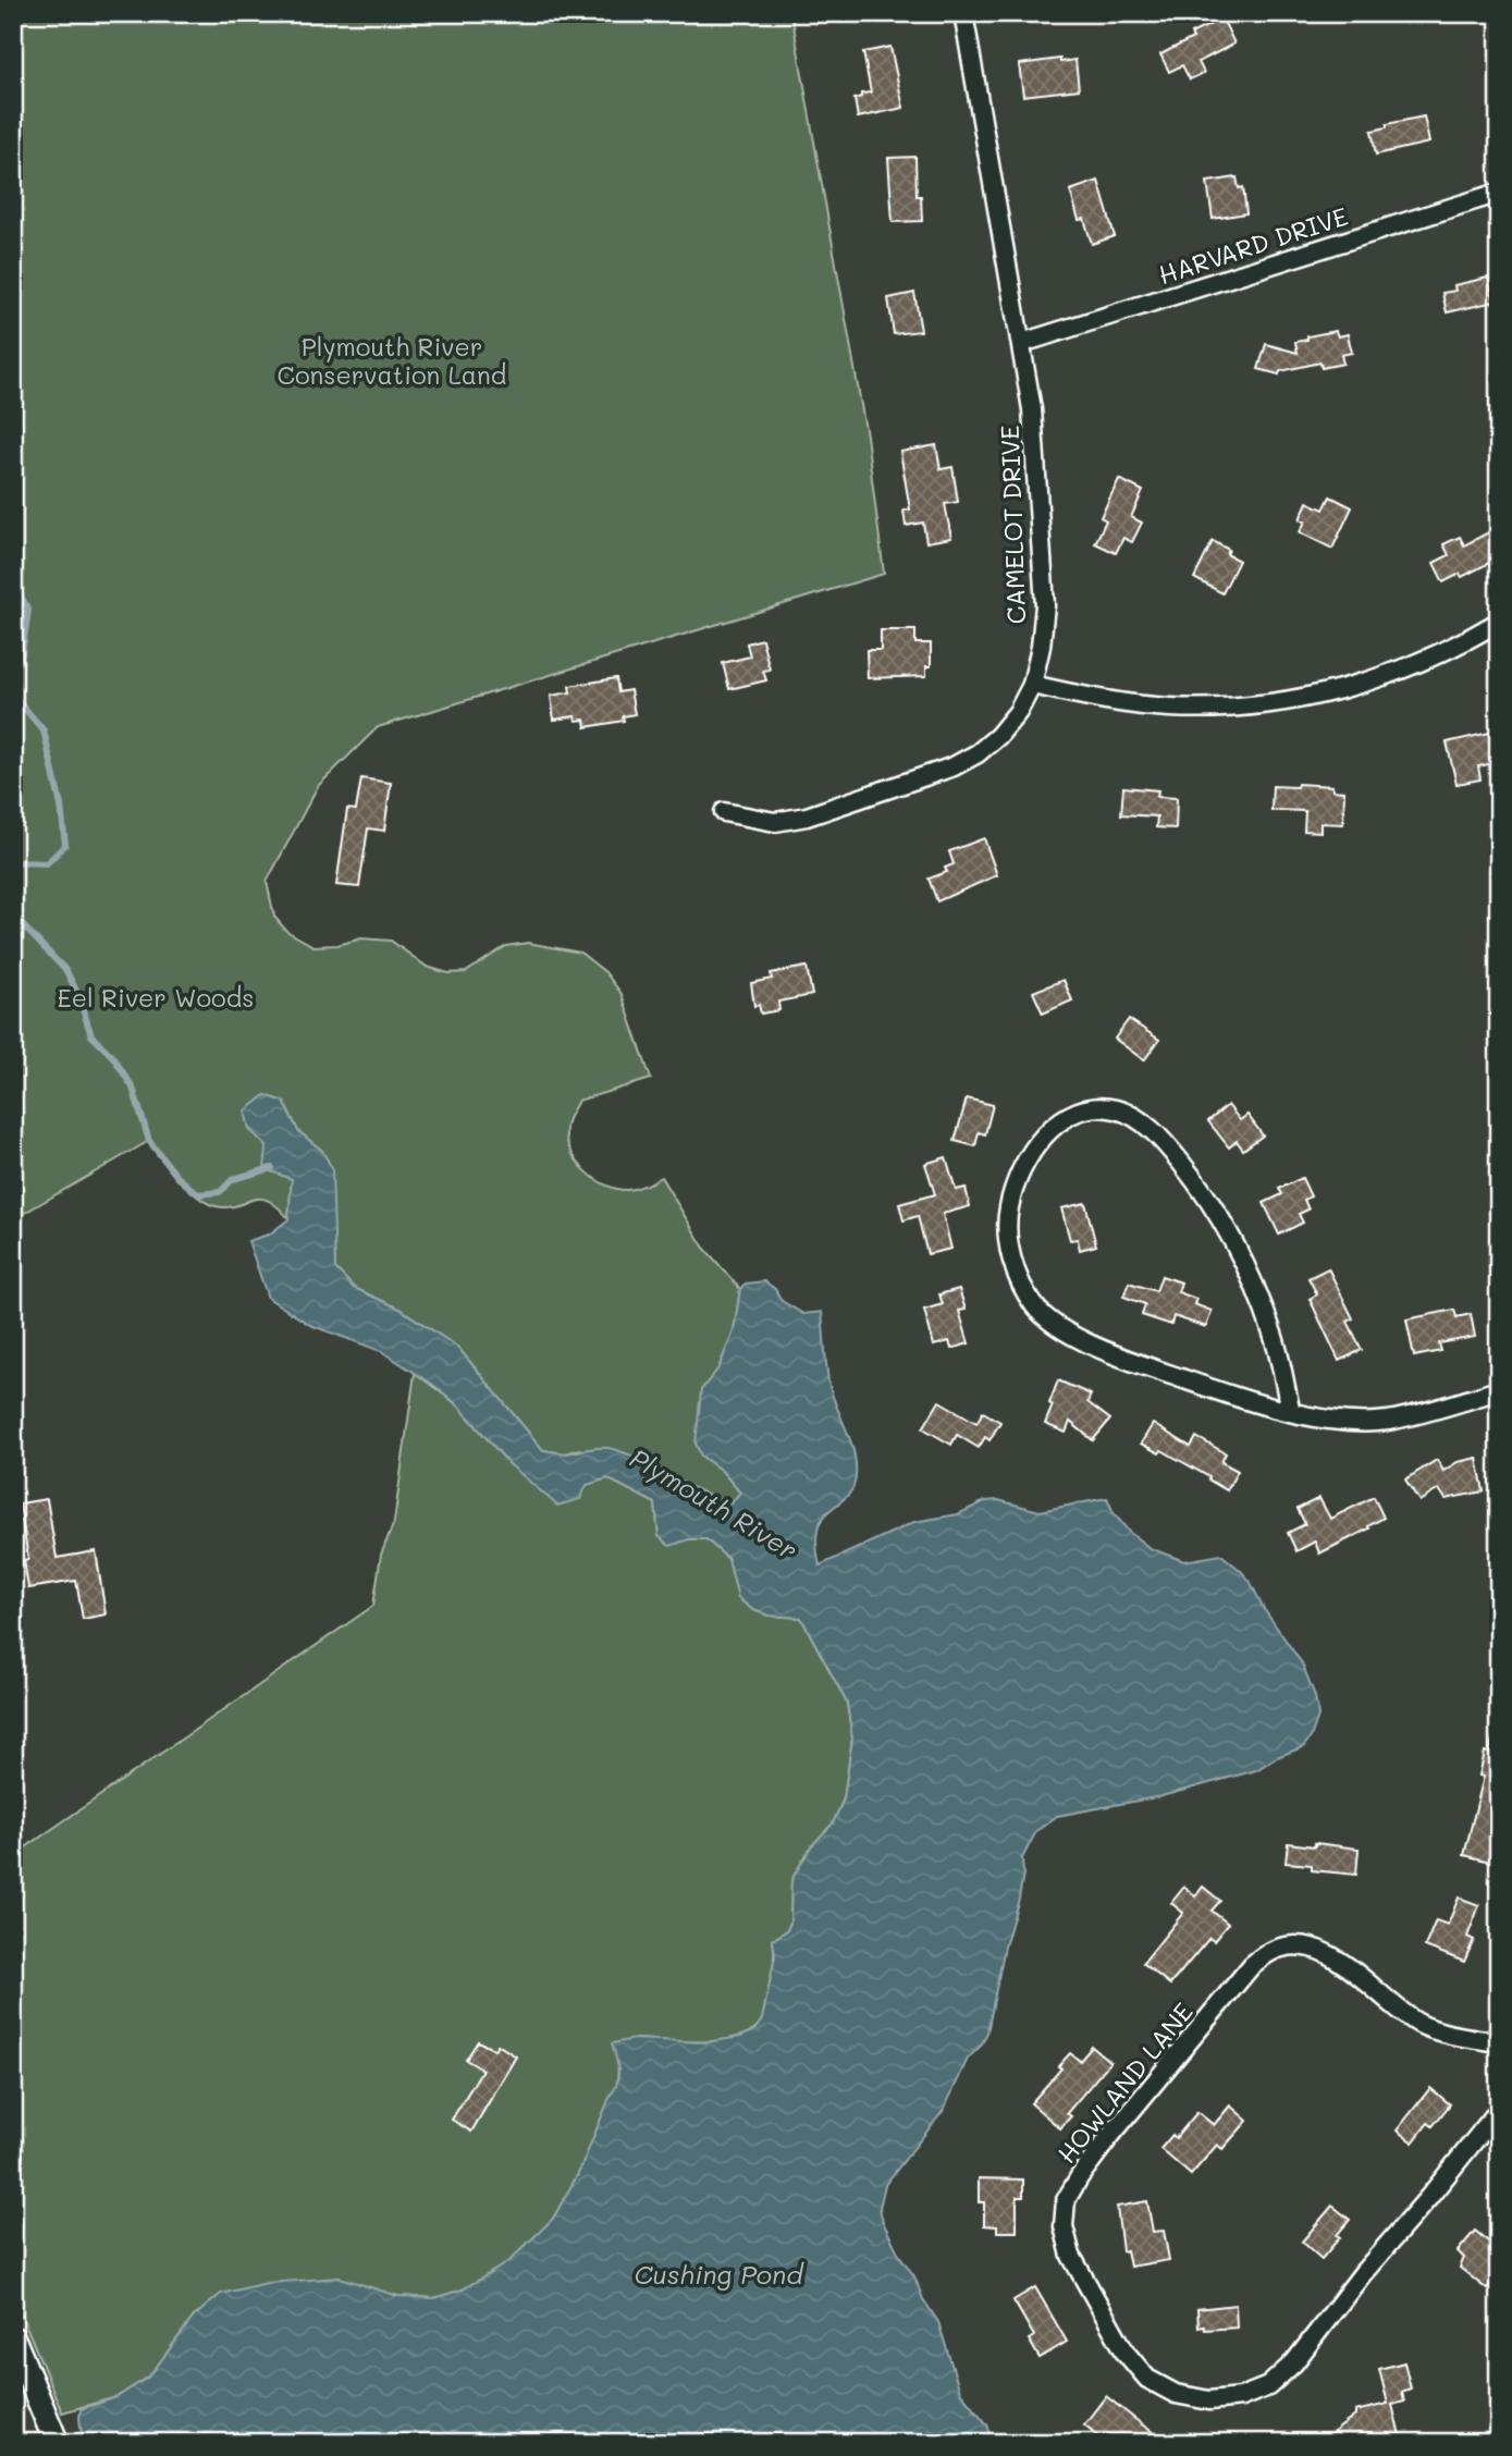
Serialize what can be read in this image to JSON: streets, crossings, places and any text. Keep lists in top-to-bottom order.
{
  "streets": {
    "street": ["HARVARD DRIVE", "CAMELOT DRIVE", "HOWLAND LANE"]
  },
  "crossings": [
    ["HARVARD DRIVE", "CAMELOT DRIVE"]
  ],
  "water": ["Plymouth River", "Cushing Pond"],
  "parks": ["Plymouth River Conservation Land", "Eel River Woods"]
}
